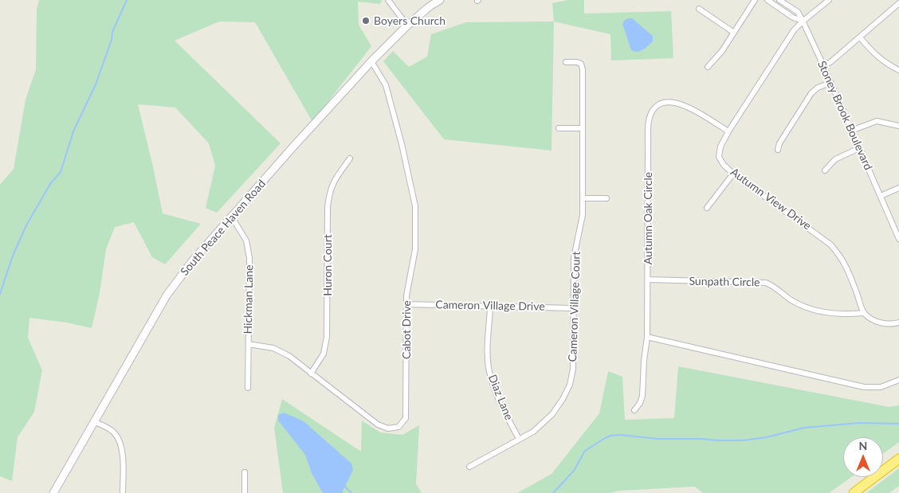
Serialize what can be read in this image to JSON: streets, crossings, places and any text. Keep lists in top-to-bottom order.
{
  "streets": {
    "main road": ["South Peace Haven Road"],
    "street": [
      "Stoney Brook Boulevard",
      "Autumn View Drive",
      "Autumn Oak Circle",
      "Huron Court",
      "Sunpath Circle",
      "Hickman Lane",
      "Cameron Village Drive",
      "Cameron Village Court",
      "Cabot Drive",
      "Diaz Lane"
    ]
  },
  "crossings": [
    ["Stoney Brook Boulevard", "Autumn View Drive"],
    ["Autumn View Drive", "Autumn Oak Circle"],
    ["Autumn View Drive", "Sunpath Circle"],
    ["Autumn Oak Circle", "Sunpath Circle"],
    ["South Peace Haven Road", "Hickman Lane"],
    ["South Peace Haven Road", "Cabot Drive"],
    ["Huron Court", "Cabot Drive"],
    ["Hickman Lane", "Cabot Drive"],
    ["Cameron Village Drive", "Cameron Village Court"],
    ["Cameron Village Drive", "Cabot Drive"],
    ["Cameron Village Drive", "Diaz Lane"],
    ["Cameron Village Court", "Diaz Lane"]
  ],
  "places": ["Boyers Church"],
  "north": "top"
}
